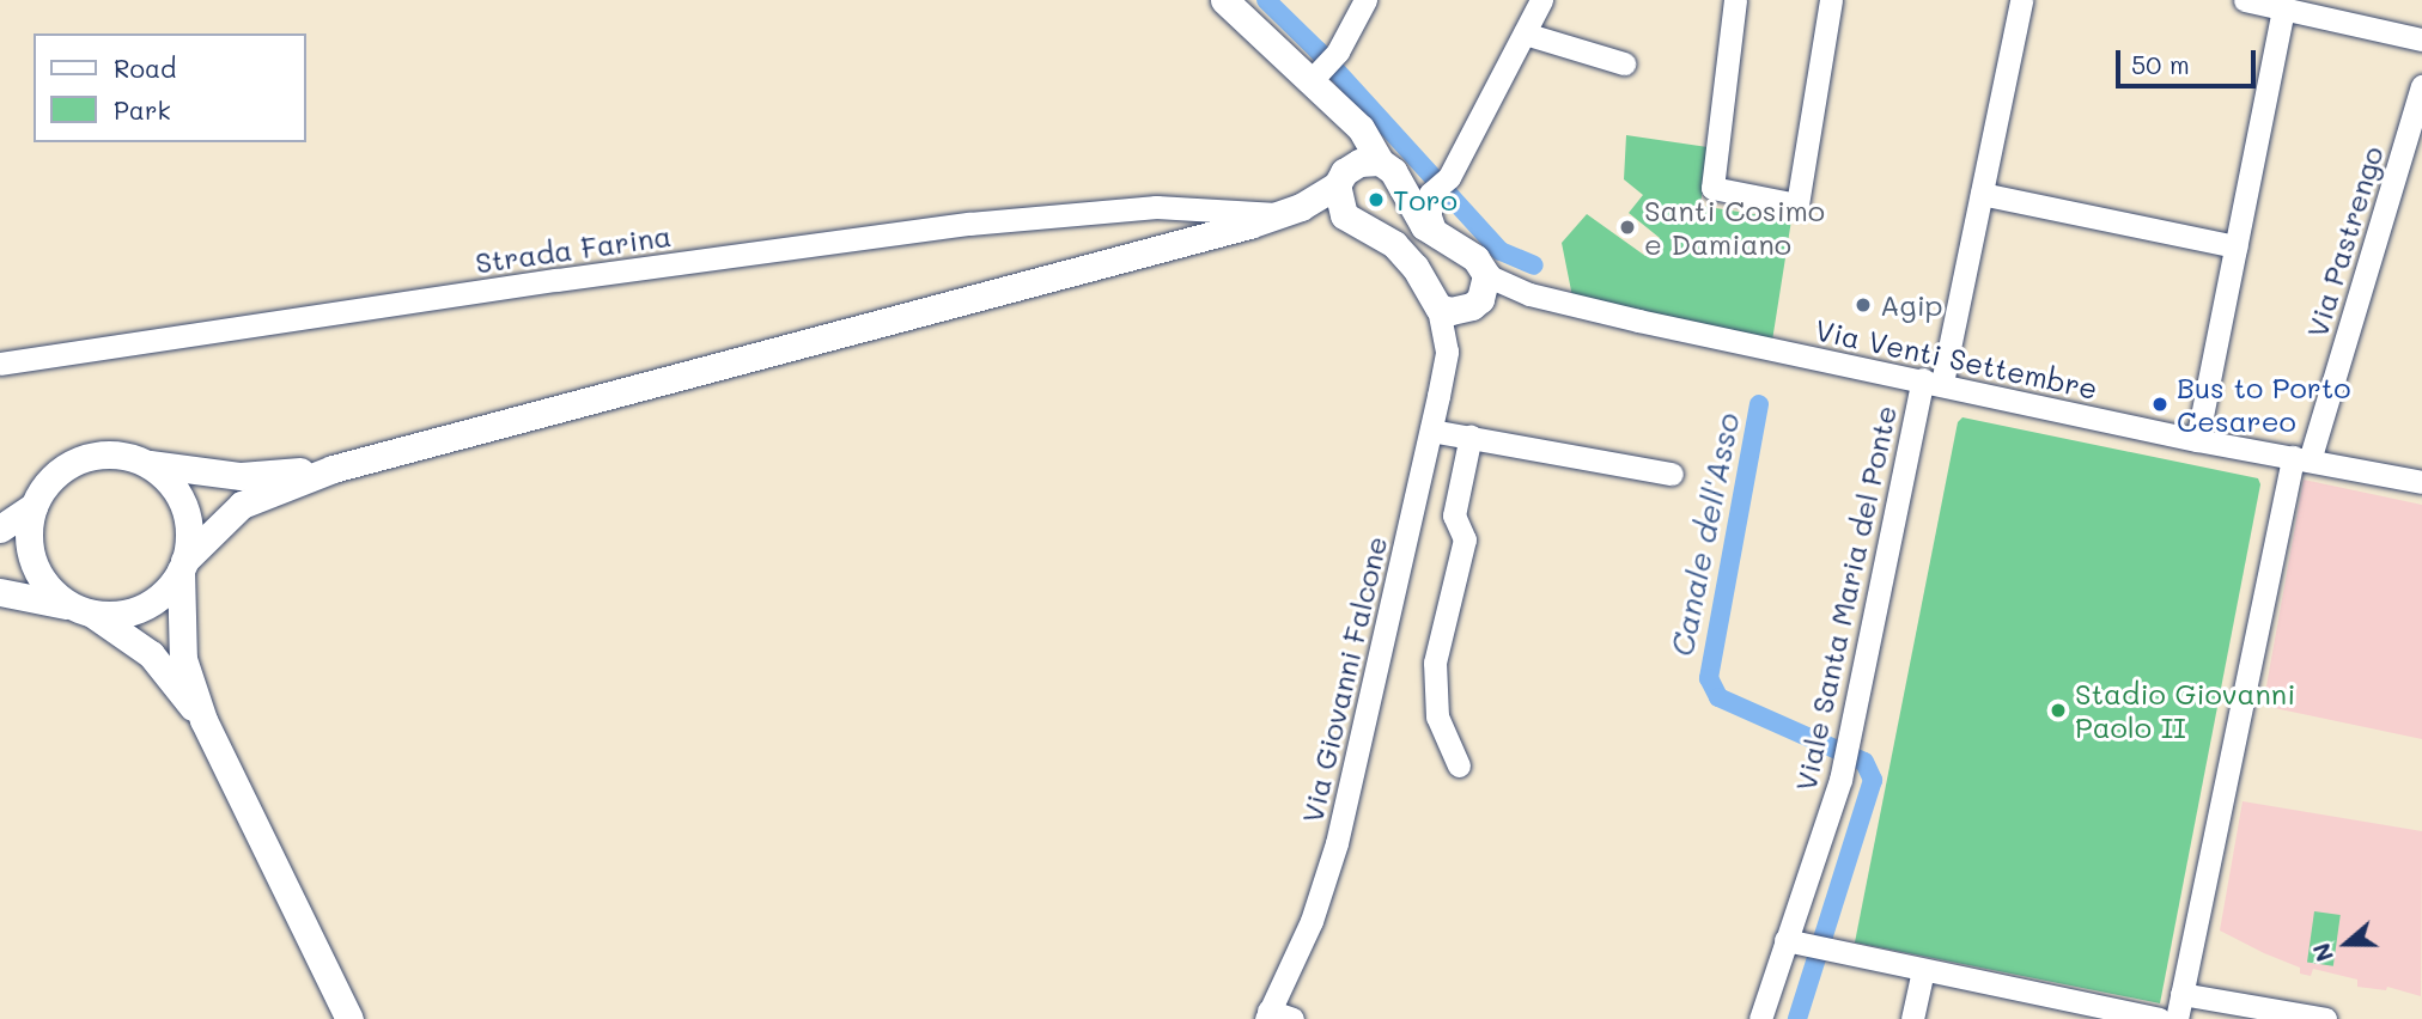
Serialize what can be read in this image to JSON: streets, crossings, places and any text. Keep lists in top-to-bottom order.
{
  "streets": {
    "street": [
      "Via Pastrengo",
      "Strada Farina",
      "Via Venti Settembre",
      "Viale Santa Maria del Ponte",
      "Via Giovanni Falcone"
    ]
  },
  "crossings": [
    ["Via Pastrengo", "Via Venti Settembre"],
    ["Via Venti Settembre", "Viale Santa Maria del Ponte"],
    ["Via Venti Settembre", "Via Giovanni Falcone"]
  ],
  "water": ["Canale dell'Asso"],
  "places": [
    "Toro",
    "Santi Cosimo e Damiano",
    "Agip",
    "Bus to Porto Cesareo",
    "Stadio Giovanni Paolo II"
  ],
  "legend": ["Road", "Park"],
  "scale_bar": "50 m",
  "north": "left"
}
